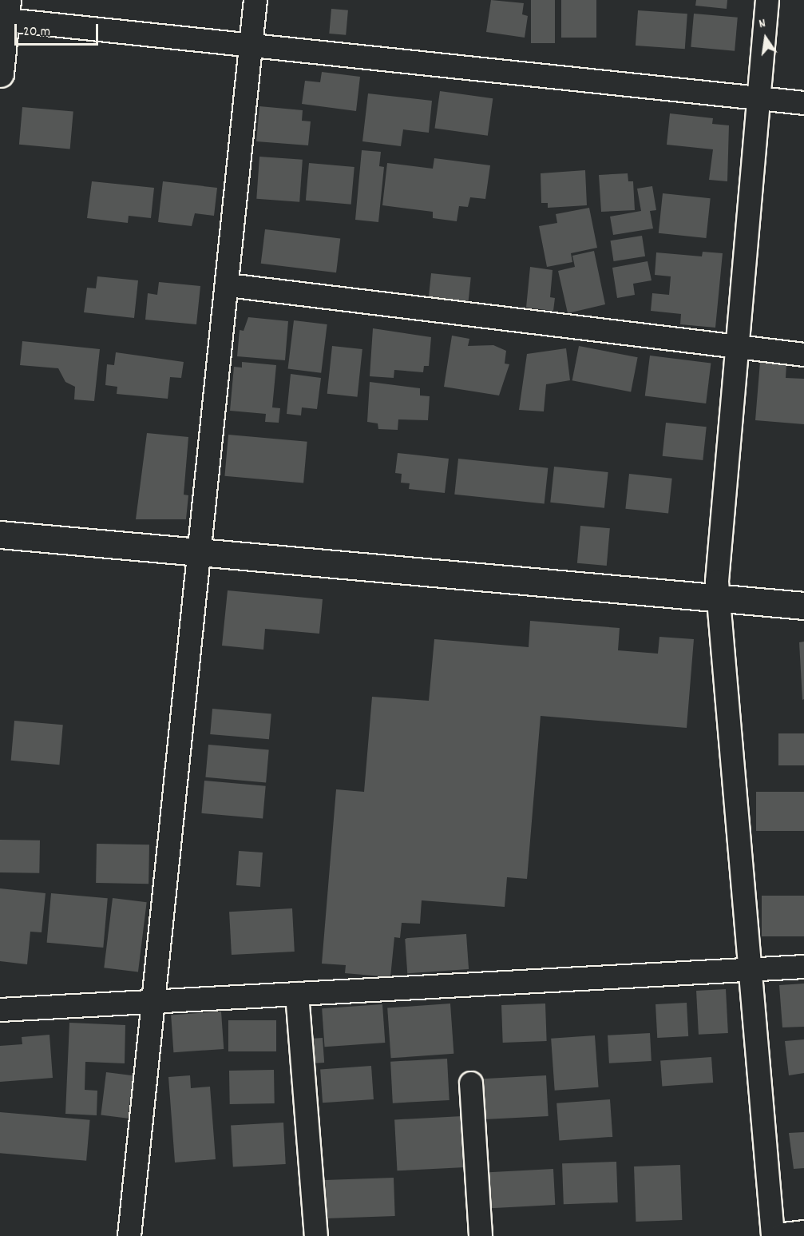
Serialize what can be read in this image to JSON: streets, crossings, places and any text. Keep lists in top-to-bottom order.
{
  "scale_bar": "20 m",
  "north": "top"
}
